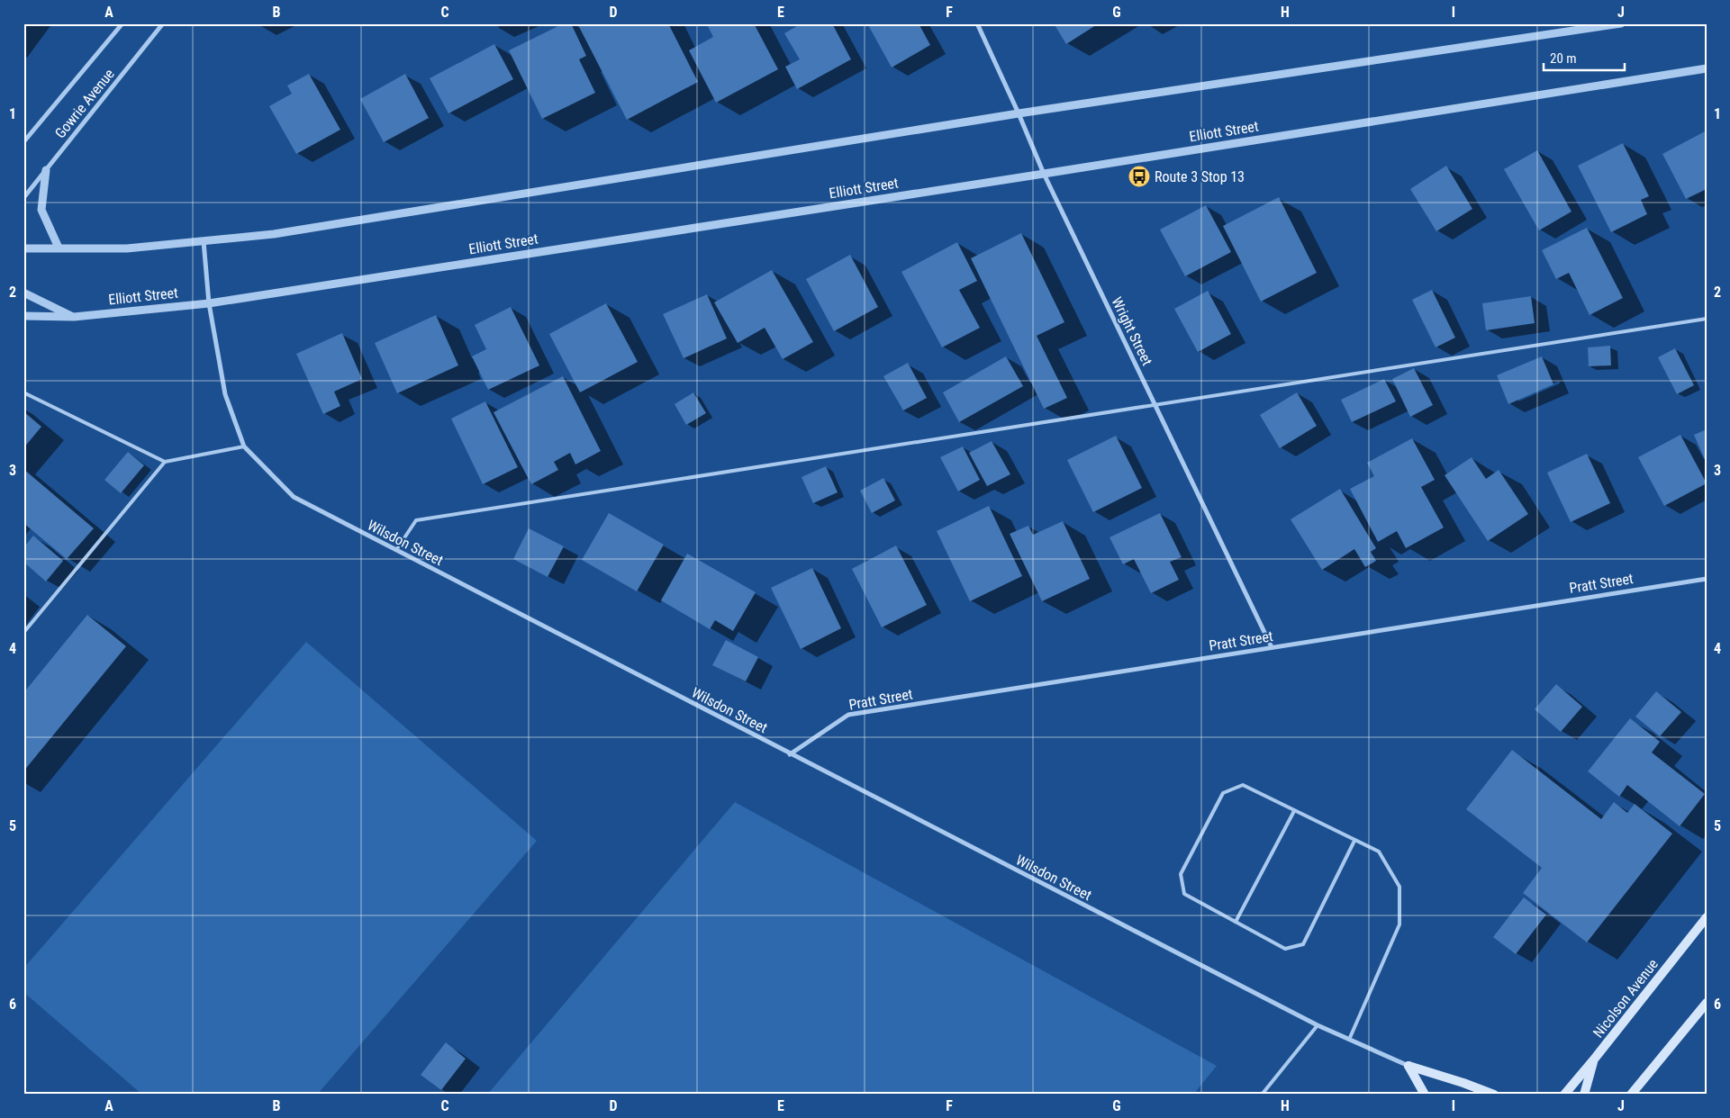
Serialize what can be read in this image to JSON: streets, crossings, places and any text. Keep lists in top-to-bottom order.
{
  "streets": {
    "main road": ["Nicolson Avenue"],
    "street": [
      "Gowrie Avenue",
      "Elliott Street",
      "Wright Street",
      "Wilsdon Street",
      "Pratt Street"
    ]
  },
  "crossings": [
    ["Elliott Street", "Wright Street"],
    ["Elliott Street", "Wilsdon Street"],
    ["Wright Street", "Pratt Street"],
    ["Wilsdon Street", "Pratt Street"]
  ],
  "places": {
    "bus stop": ["Route 3 Stop 13"]
  },
  "scale_bar": "20 m",
  "grid": {
    "columns": [
      "A",
      "B",
      "C",
      "D",
      "E",
      "F",
      "G",
      "H",
      "I",
      "J"
    ],
    "rows": [
      "1",
      "2",
      "3",
      "4",
      "5",
      "6"
    ]
  }
}
